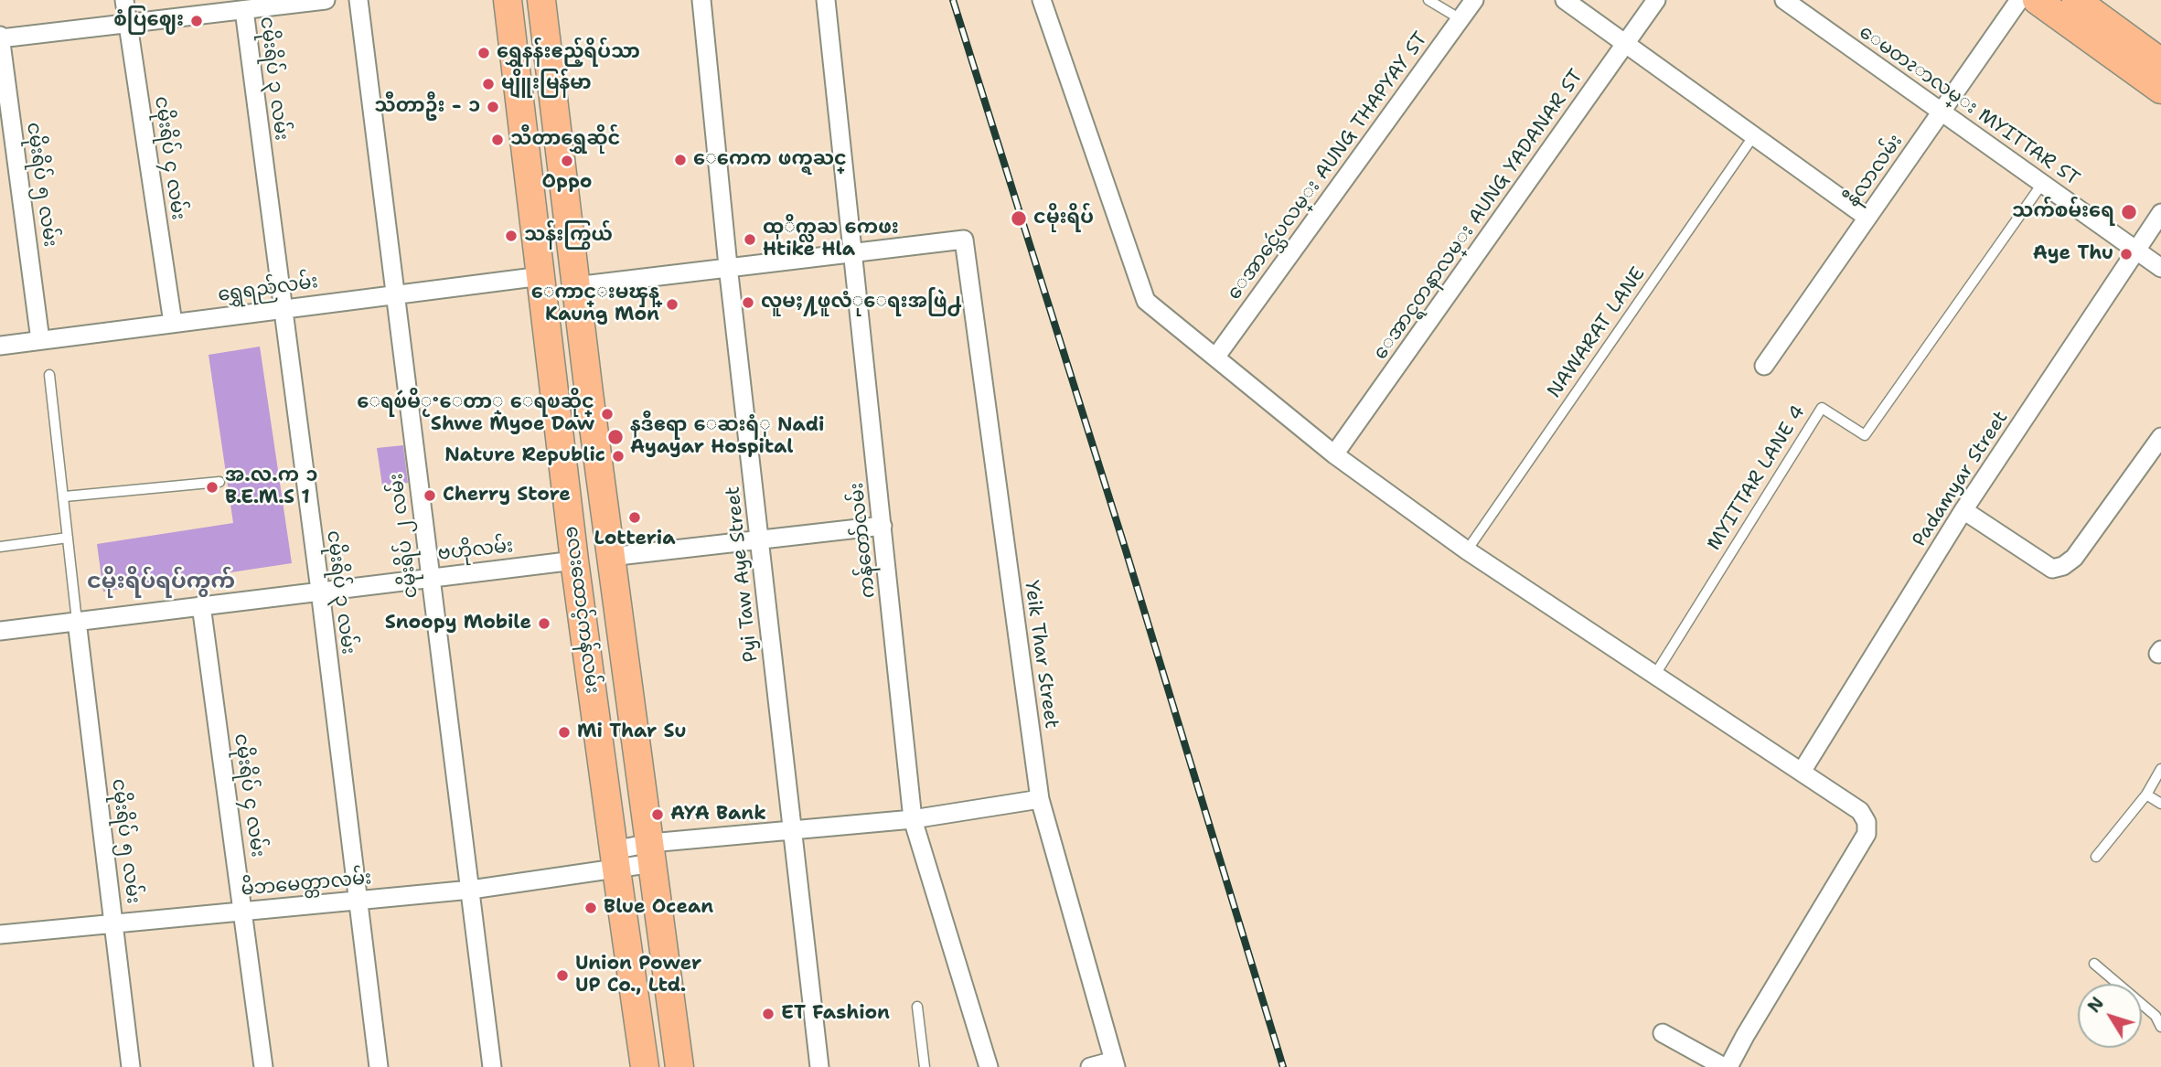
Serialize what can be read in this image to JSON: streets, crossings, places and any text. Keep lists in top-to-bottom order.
{
  "streets": {
    "main road": ["လေးထောင့်ကန်လမ်း"],
    "street": [
      "ငမိုးရိပ် ၃ လမ်း",
      "ေမတၩာလမ္း MYITTAR ST",
      "ငမိုးရိပ် ၄ လမ်း",
      "ေအာင္သေဴပလမ္း AUNG THAPYAY ST",
      "နီလာလမ်း",
      "ငမိုးရိပ် ၅ လမ်း",
      "ေအာင္ရတနာလမ္း AUNG YADANAR ST",
      "ရွှေရည်လမ်း",
      "Padamyar Street",
      "ငမိုးရိပ် ၂ လမ်း",
      "ကန်တော်လမ်း",
      "ဗဟိုလမ်း",
      "Pyi Taw Aye Street",
      "Yeik Thar Street",
      "မိဘမေတ္တာလမ်း"
    ],
    "lane": ["NAWARAT LANE", "MYITTAR LANE 4"]
  },
  "crossings": [
    ["ငမိုးရိပ် ၃ လမ်း", "ရွှေရည်လမ်း"],
    ["ငမိုးရိပ် ၃ လမ်း", "ဗဟိုလမ်း"],
    ["ငမိုးရိပ် ၃ လမ်း", "မိဘမေတ္တာလမ်း"],
    ["ေမတၩာလမ္း MYITTAR ST", "နီလာလမ်း"],
    ["ေမတၩာလမ္း MYITTAR ST", "MYITTAR LANE 4"],
    ["ေမတၩာလမ္း MYITTAR ST", "Padamyar Street"],
    ["ငမိုးရိပ် ၄ လမ်း", "ရွှေရည်လမ်း"],
    ["ငမိုးရိပ် ၄ လမ်း", "ဗဟိုလမ်း"],
    ["ငမိုးရိပ် ၄ လမ်း", "မိဘမေတ္တာလမ်း"],
    ["ငမိုးရိပ် ၅ လမ်း", "ရွှေရည်လမ်း"],
    ["ငမိုးရိပ် ၅ လမ်း", "ဗဟိုလမ်း"],
    ["ငမိုးရိပ် ၅ လမ်း", "မိဘမေတ္တာလမ်း"],
    ["ရွှေရည်လမ်း", "ငမိုးရိပ် ၂ လမ်း"],
    ["ရွှေရည်လမ်း", "လေးထောင့်ကန်လမ်း"],
    ["ငမိုးရိပ် ၂ လမ်း", "ဗဟိုလမ်း"],
    ["ငမိုးရိပ် ၂ လမ်း", "မိဘမေတ္တာလမ်း"],
    ["ကန်တော်လမ်း", "Yeik Thar Street"],
    ["ကန်တော်လမ်း", "မိဘမေတ္တာလမ်း"],
    ["ဗဟိုလမ်း", "လေးထောင့်ကန်လမ်း"],
    ["Pyi Taw Aye Street", "မိဘမေတ္တာလမ်း"],
    ["လေးထောင့်ကန်လမ်း", "မိဘမေတ္တာလမ်း"],
    ["Yeik Thar Street", "မိဘမေတ္တာလမ်း"]
  ],
  "districts": ["ငမိုးရိပ်ရပ်ကွက်"],
  "places": [
    "စံပြဈေး",
    "ရွှေနန်းဧည့်ရိပ်သာ",
    "မျိူးမြန်မာ",
    "သီတာဦး - ၁",
    "သီတာရွှေဆိုင်",
    "ေကေက ဖက္ရႀင္",
    "Oppo",
    "သက်စမ်းရေ",
    "ငမိုးရိပ်",
    "သန်းကြွယ်",
    "ထုိက္လႀ ကေဖး Htike Hla",
    "Aye Thu",
    "လူမႈ႔ဖူလံုေရးအဖြဲ႕",
    "ေကာင္းမၾန္ Kaung Mon",
    "ေရၿဴမိႂႚေတာ္ ေရၿဆိုင္ Shwe Myoe Daw",
    "နဒီဧရာ ေဆးရံု Nadi Ayayar Hospital",
    "Nature Republic",
    "အ.လ.က ၁ B.E.M.S 1",
    "Cherry Store",
    "Lotteria",
    "Snoopy Mobile",
    "Mi Thar Su",
    "AYA Bank",
    "Blue Ocean",
    "Union Power UP Co., Ltd.",
    "ET Fashion"
  ],
  "north": "top left"
}
